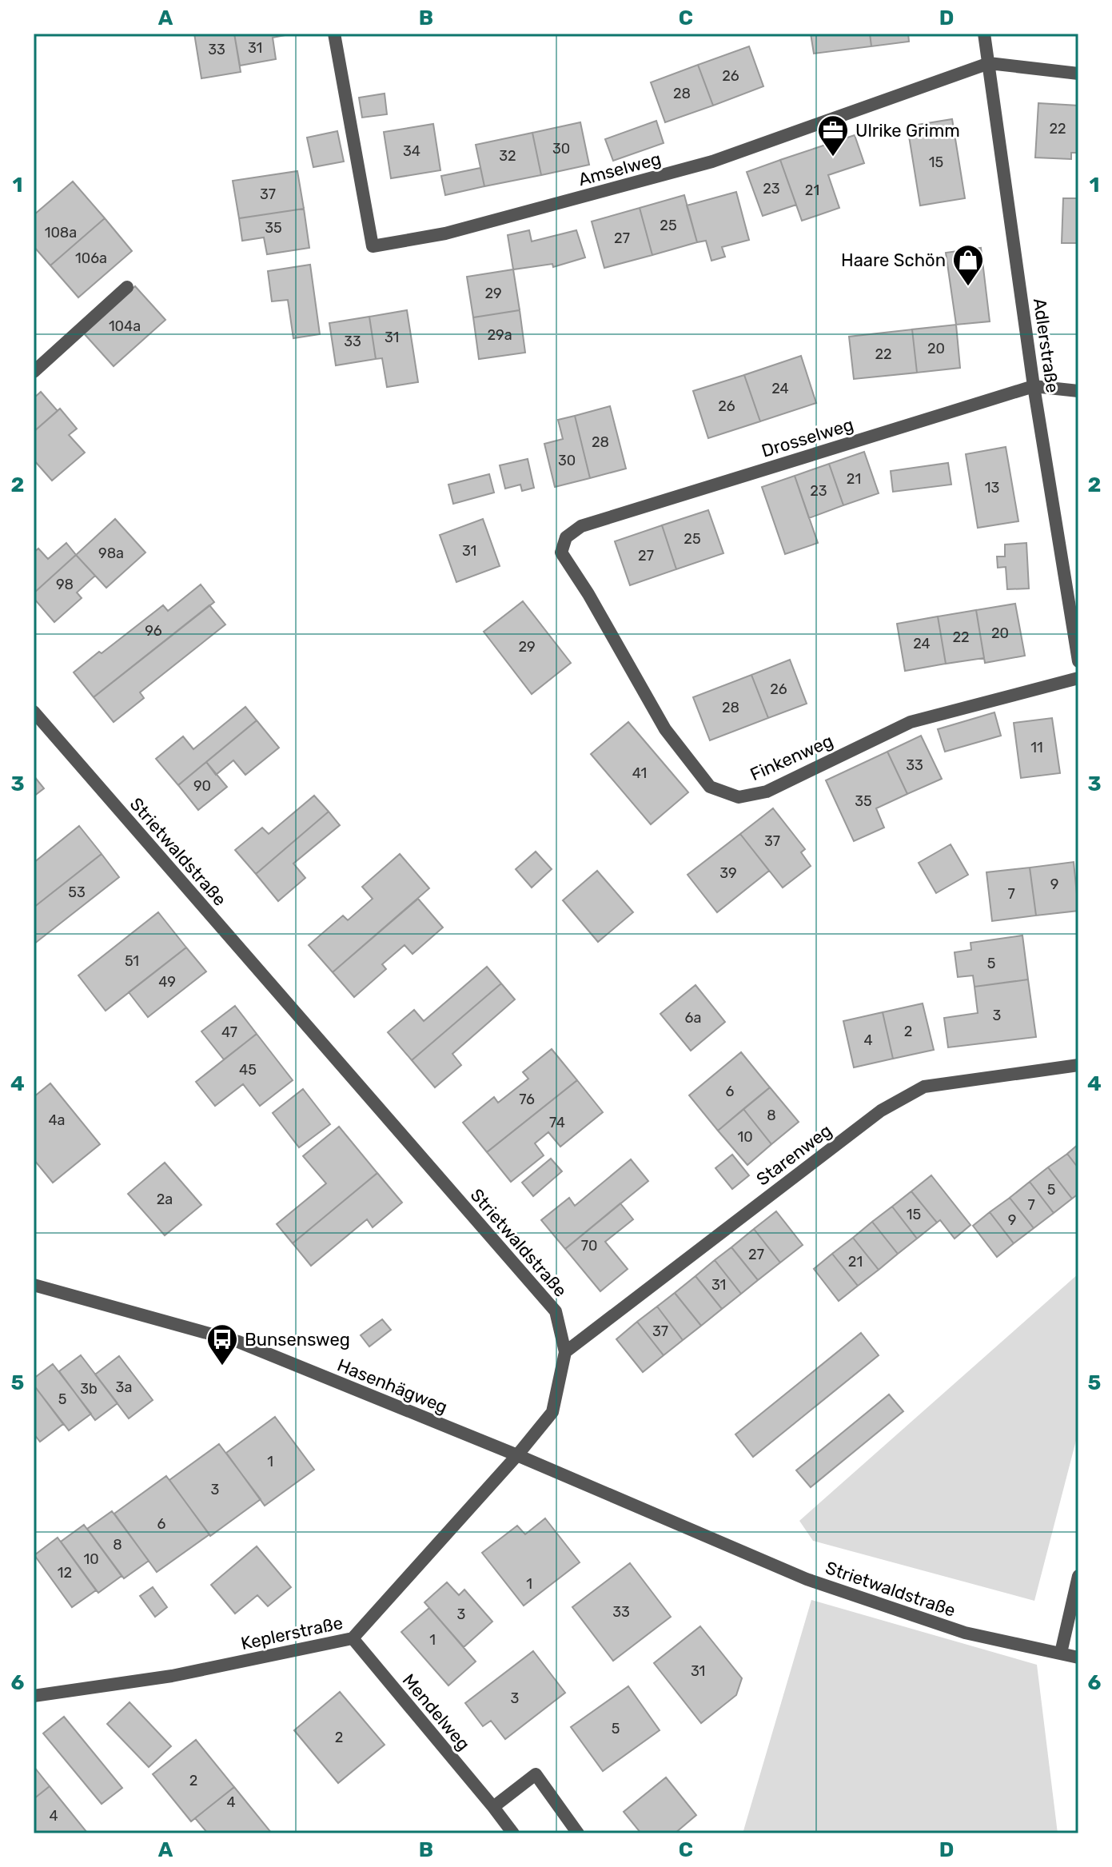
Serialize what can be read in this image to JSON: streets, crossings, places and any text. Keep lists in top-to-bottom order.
{
  "streets": {
    "street": [
      "Amselweg",
      "Adlerstraße",
      "Drosselweg",
      "Finkenweg",
      "Strietwaldstraße",
      "Starenweg",
      "Hasenhägweg",
      "Keplerstraße",
      "Mendelweg"
    ]
  },
  "crossings": [
    ["Amselweg", "Adlerstraße"],
    ["Adlerstraße", "Drosselweg"],
    ["Drosselweg", "Finkenweg"],
    ["Strietwaldstraße", "Starenweg"],
    ["Strietwaldstraße", "Hasenhägweg"],
    ["Strietwaldstraße", "Keplerstraße"],
    ["Hasenhägweg", "Keplerstraße"],
    ["Keplerstraße", "Mendelweg"]
  ],
  "places": {
    "office": ["Ulrike Grimm"],
    "shop": ["Haare Schön"],
    "bus stop": ["Bunsensweg"]
  },
  "house_numbers": [
    "31",
    "33",
    "26",
    "28",
    "22",
    "30",
    "34",
    "32",
    "15",
    "23",
    "21",
    "37",
    "25",
    "35",
    "108a",
    "27",
    "106a",
    "29",
    "104a",
    "29a",
    "31",
    "33",
    "20",
    "22",
    "24",
    "26",
    "28",
    "30",
    "21",
    "13",
    "23",
    "25",
    "31",
    "98a",
    "27",
    "98",
    "96",
    "20",
    "22",
    "24",
    "29",
    "26",
    "28",
    "11",
    "33",
    "41",
    "90",
    "35",
    "37",
    "39",
    "9",
    "53",
    "7",
    "51",
    "5",
    "49",
    "3",
    "6a",
    "2",
    "47",
    "4",
    "45",
    "6",
    "76",
    "8",
    "4a",
    "74",
    "10",
    "5",
    "2a",
    "7",
    "15",
    "9",
    "70",
    "27",
    "21",
    "31",
    "37",
    "3a",
    "3b",
    "5",
    "1",
    "3",
    "6",
    "8",
    "10",
    "12",
    "1",
    "33",
    "3",
    "1",
    "31",
    "3",
    "5",
    "2",
    "2",
    "4",
    "4"
  ],
  "grid": {
    "columns": [
      "A",
      "B",
      "C",
      "D"
    ],
    "rows": [
      "1",
      "2",
      "3",
      "4",
      "5",
      "6"
    ]
  }
}
